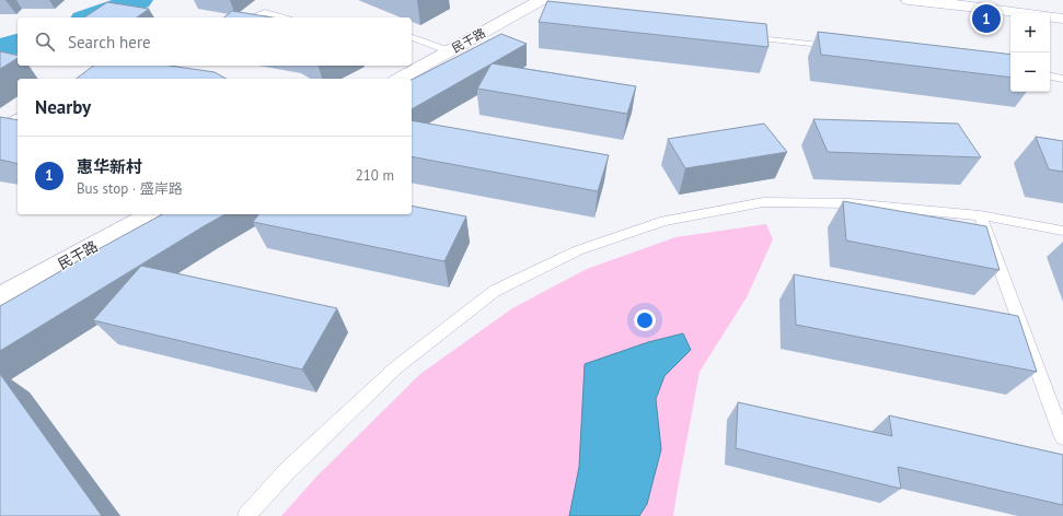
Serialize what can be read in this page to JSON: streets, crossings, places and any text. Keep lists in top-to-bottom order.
{
  "streets": {
    "street": ["民干路"]
  },
  "page": {
    "pins": "1",
    "map_buttons": ["+", "−"],
    "search": "Search here",
    "heading": "Nearby",
    "list": [
      {
        "mark": "1",
        "name": "惠华新村",
        "note": "Bus stop · 盛岸路",
        "value": "210 m"
      }
    ]
  }
}
